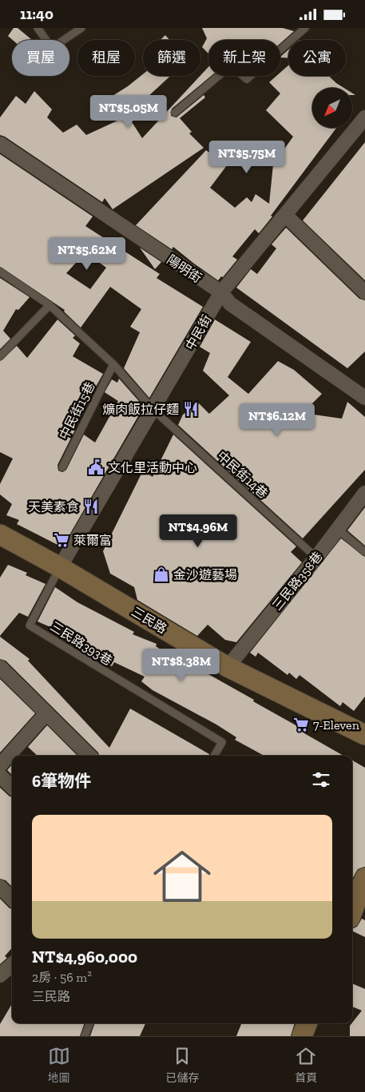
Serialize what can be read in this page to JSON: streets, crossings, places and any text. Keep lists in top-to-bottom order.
{
  "streets": {
    "street": [
      "陽明街",
      "中民街",
      "三民路358巷",
      "三民路"
    ],
    "lane": ["中民街15巷", "中民街14巷", "三民路393巷"]
  },
  "crossings": [
    ["陽明街", "中民街"],
    ["中民街", "中民街14巷"],
    ["中民街", "三民路"],
    ["中民街", "三民路393巷"],
    ["中民街14巷", "三民路358巷"],
    ["三民路358巷", "三民路"],
    ["三民路", "三民路393巷"]
  ],
  "places": {
    "restaurant": ["爌肉飯拉仔麵", "天美素食"],
    "public building": ["文化里活動中心"],
    "supermarket": ["萊爾富", "7-Eleven"],
    "shop": ["金沙遊藝場"]
  },
  "north": "bottom left",
  "page": {
    "status": "11:40",
    "chip": [
      "買屋",
      "租屋",
      "篩選",
      "新上架",
      "公寓"
    ],
    "price": [
      "NT$5.05M",
      "NT$5.75M",
      "NT$5.62M",
      "NT$6.12M",
      "NT$4.96M",
      "NT$8.38M"
    ],
    "heading": "6筆物件",
    "list": [
      {
        "name": "NT$4,960,000",
        "note": "2房 · 56 m² · 三民路"
      }
    ],
    "tabs": ["地圖", "已儲存", "首頁"]
  }
}
